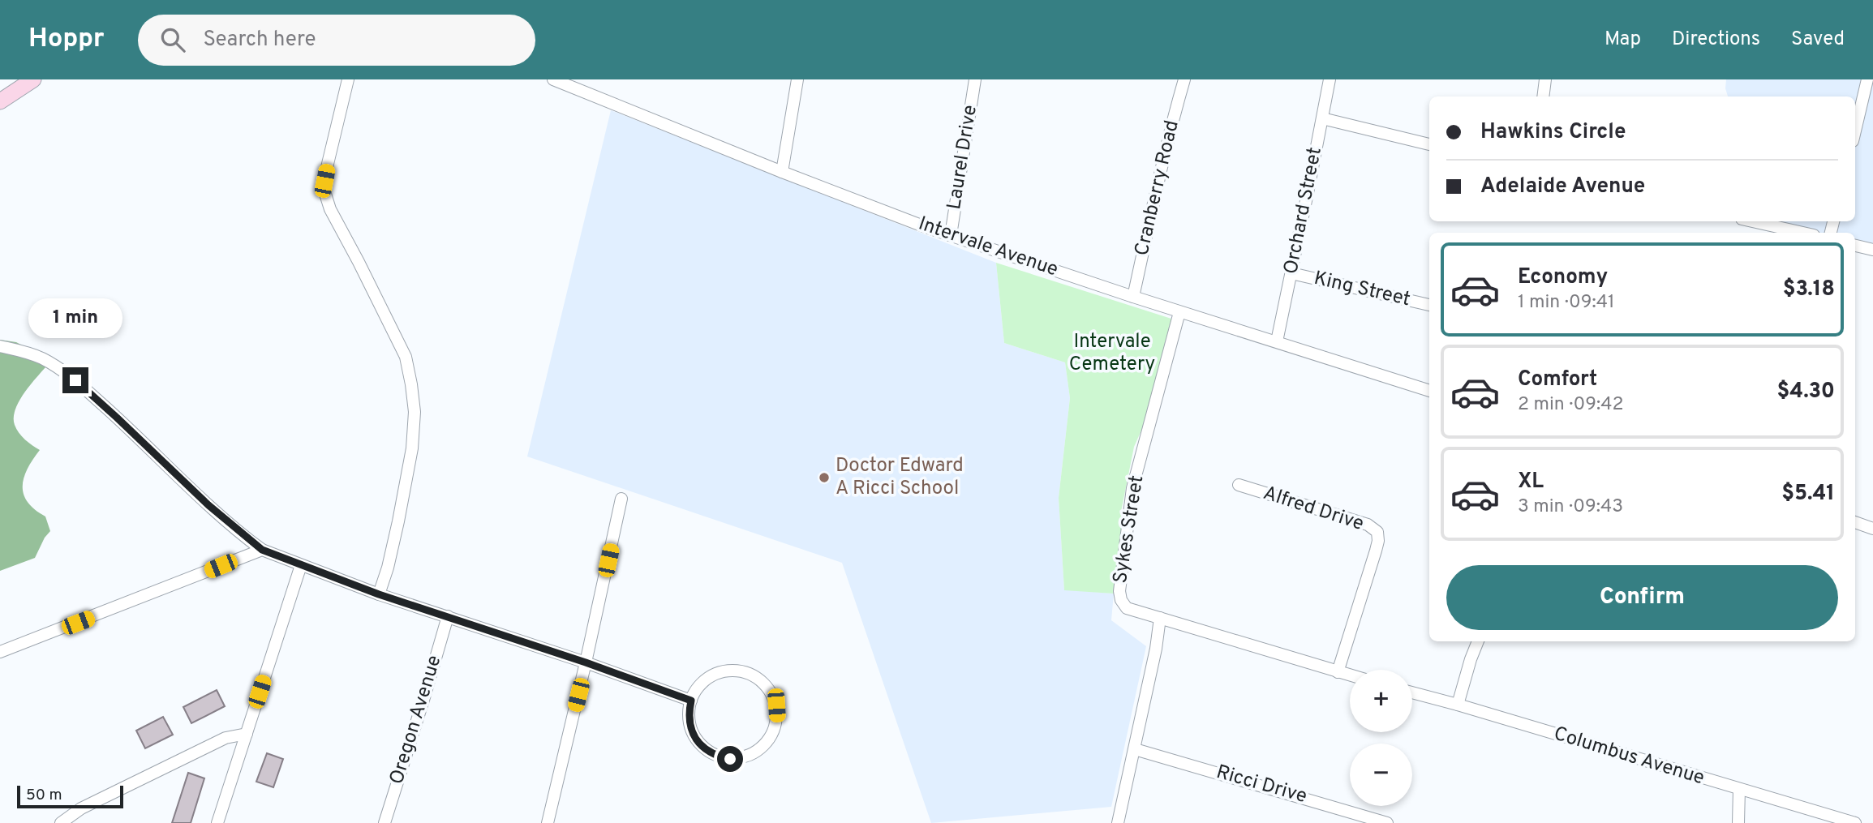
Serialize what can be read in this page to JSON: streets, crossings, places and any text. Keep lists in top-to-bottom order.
{
  "streets": {
    "street": [
      "Laurel Drive",
      "Cranberry Road",
      "Orchard Street",
      "Intervale Avenue",
      "King Street",
      "Alfred Drive",
      "Sykes Street",
      "Oregon Avenue",
      "Columbus Avenue",
      "Ricci Drive"
    ]
  },
  "crossings": [
    ["Laurel Drive", "Intervale Avenue"],
    ["Cranberry Road", "Intervale Avenue"],
    ["Orchard Street", "Intervale Avenue"],
    ["Orchard Street", "King Street"],
    ["Intervale Avenue", "Sykes Street"]
  ],
  "parks": ["Intervale Cemetery"],
  "places": ["Doctor Edward A Ricci School"],
  "scale_bar": "50 m",
  "page": {
    "header": "Hoppr",
    "search": "Search here",
    "nav": ["Map", "Directions", "Saved"],
    "banner": ["Hawkins Circle", "Adelaide Avenue"],
    "list": [
      {
        "name": "Economy",
        "note": "1 min · 09:41",
        "value": "$3.18"
      },
      {
        "name": "Comfort",
        "note": "2 min · 09:42",
        "value": "$4.30"
      },
      {
        "name": "XL",
        "note": "3 min · 09:43",
        "value": "$5.41"
      }
    ],
    "bubble": "1 min",
    "buttons": "Confirm",
    "map_buttons": ["+", "−"],
    "scale": "50 m"
  }
}
